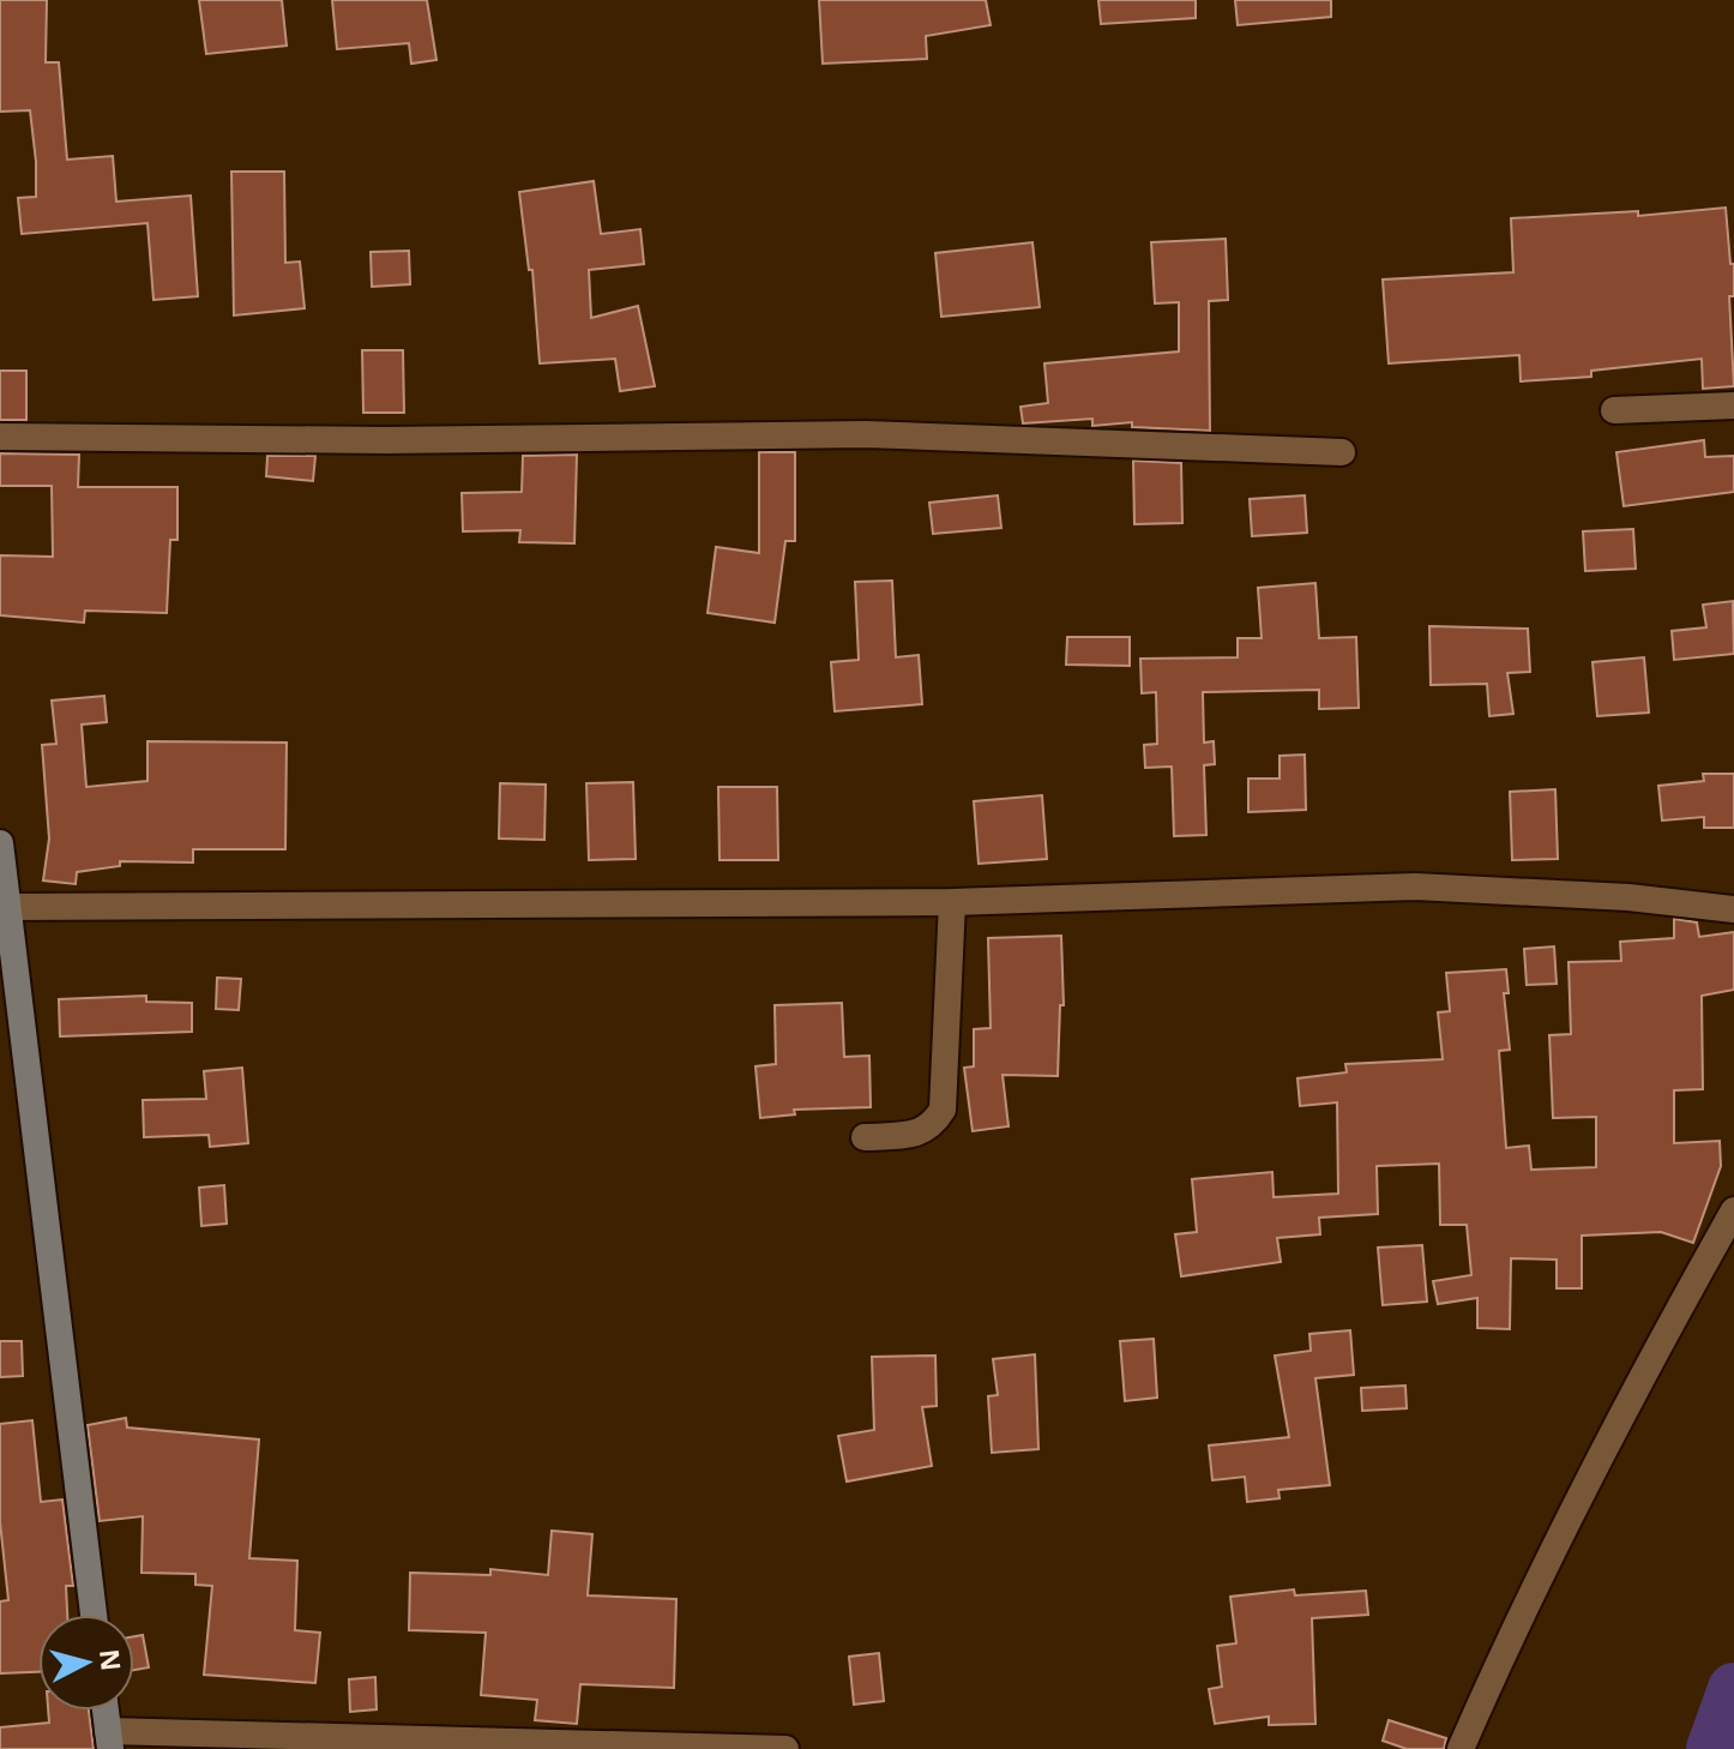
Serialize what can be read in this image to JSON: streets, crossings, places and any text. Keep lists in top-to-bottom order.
{
  "north": "right"
}
